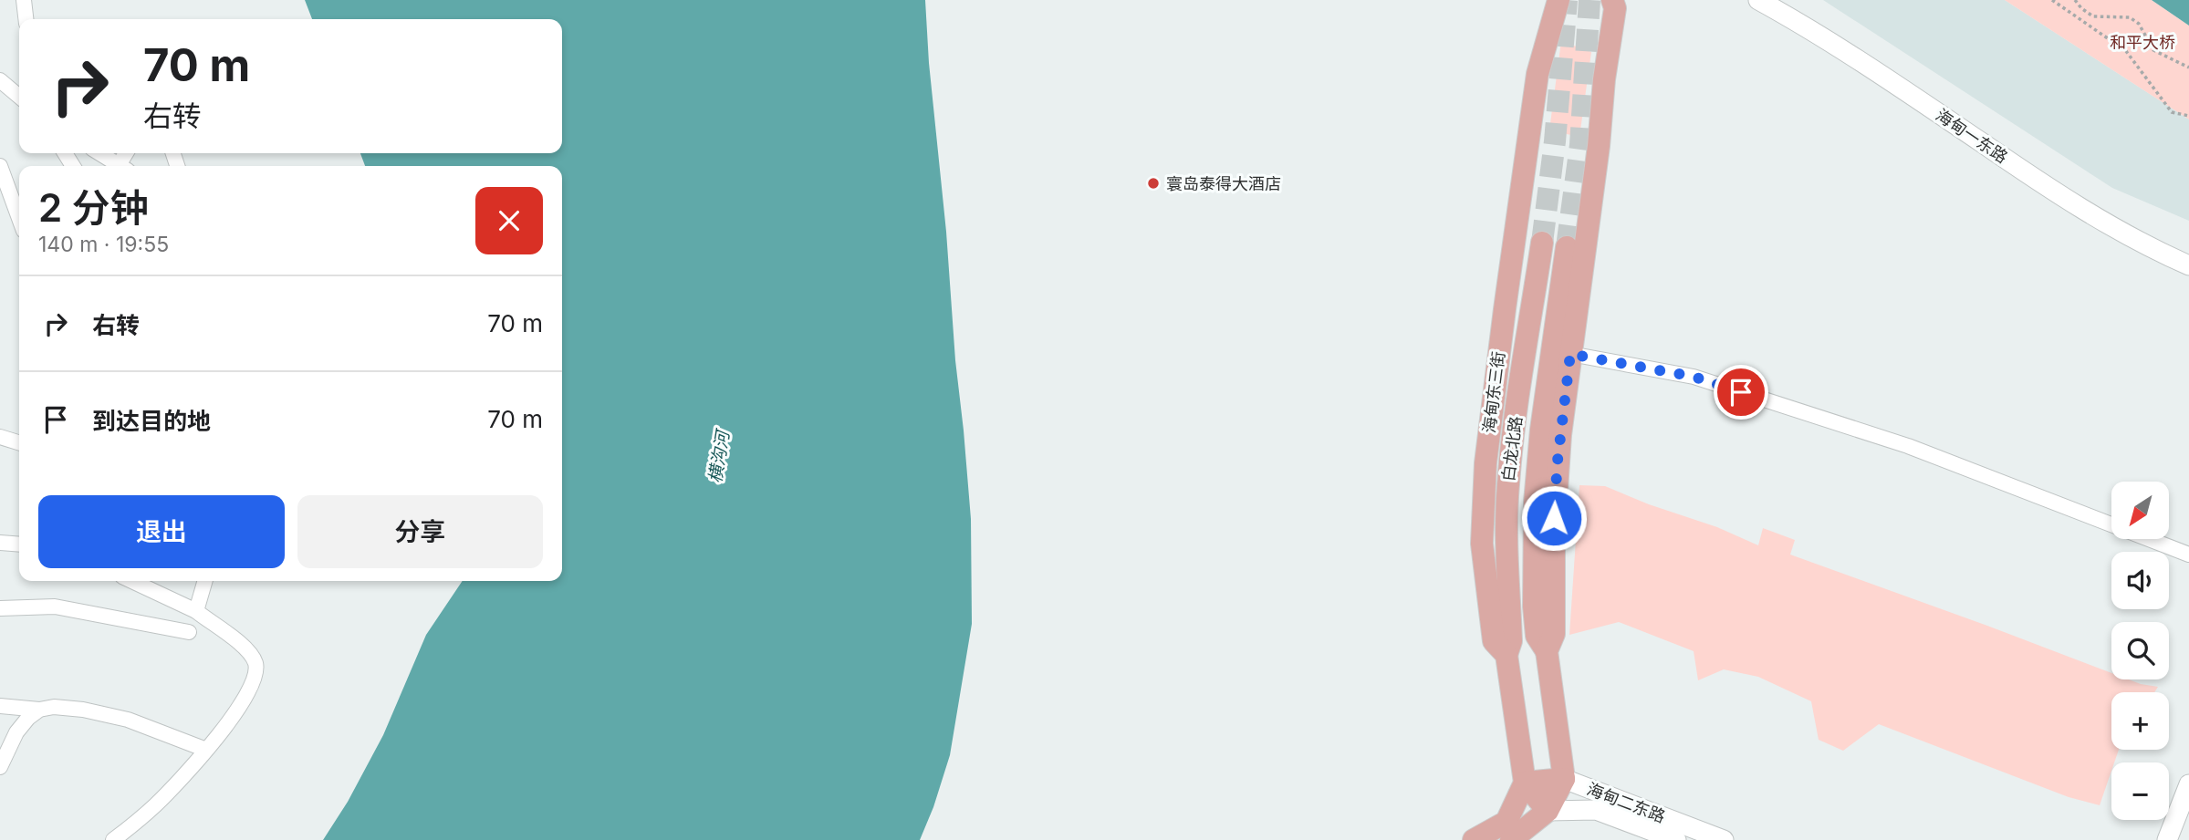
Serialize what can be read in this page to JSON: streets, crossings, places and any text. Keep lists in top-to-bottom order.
{
  "streets": {
    "main road": [
      "海甸一东路",
      "海甸东三街",
      "白龙北路",
      "海甸二东路"
    ]
  },
  "crossings": [
    ["海甸东三街", "白龙北路"]
  ],
  "water": ["横沟河"],
  "parks": ["和平大桥"],
  "places": ["寰岛泰得大酒店"],
  "north": "bottom left",
  "page": {
    "turn": ["70 m", "右转"],
    "heading": ["2 分钟", "140 m · 19:55"],
    "list": [
      {
        "name": "右转",
        "value": "70 m"
      },
      {
        "name": "到达目的地",
        "value": "70 m"
      }
    ],
    "map_buttons": ["+", "−"],
    "buttons": ["退出", "分享"]
  }
}
